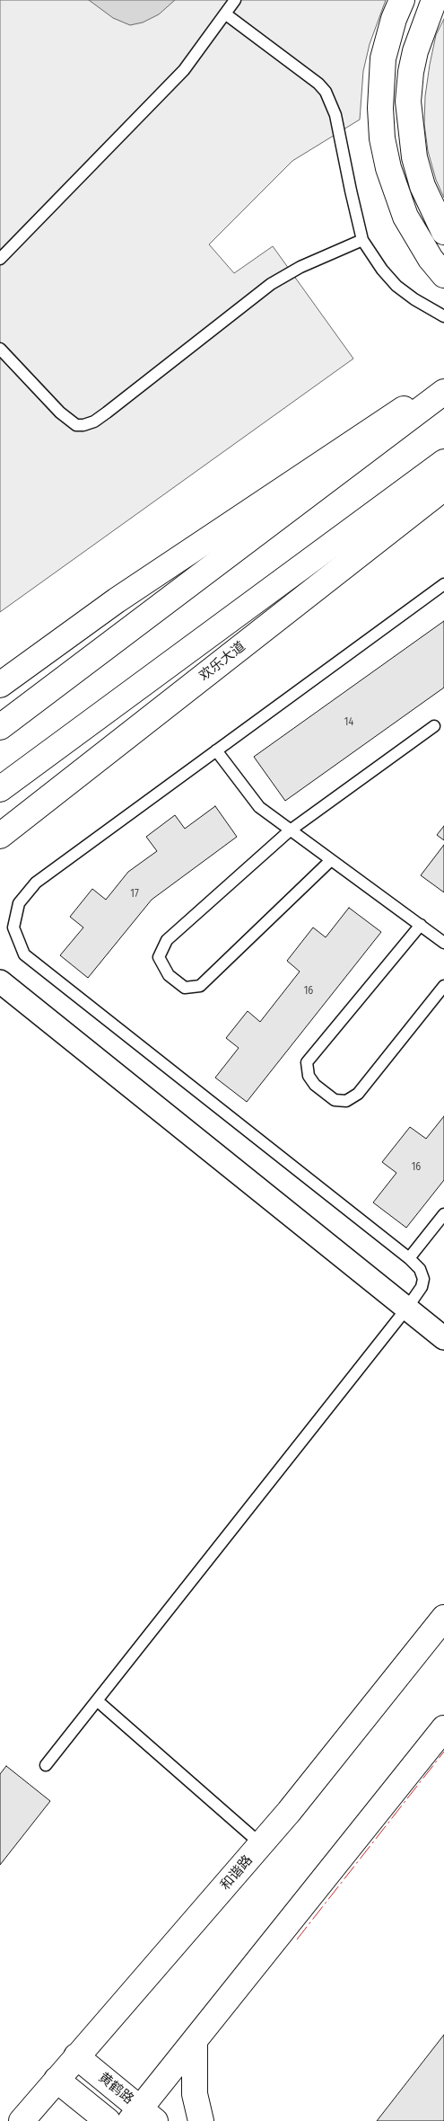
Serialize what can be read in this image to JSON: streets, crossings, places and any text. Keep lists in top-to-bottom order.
{
  "streets": {
    "main road": ["欢乐大道", "和谐路", "黄鹤路"]
  },
  "crossings": [
    ["和谐路", "黄鹤路"]
  ],
  "house_numbers": [
    "14",
    "17",
    "16",
    "16"
  ]
}
